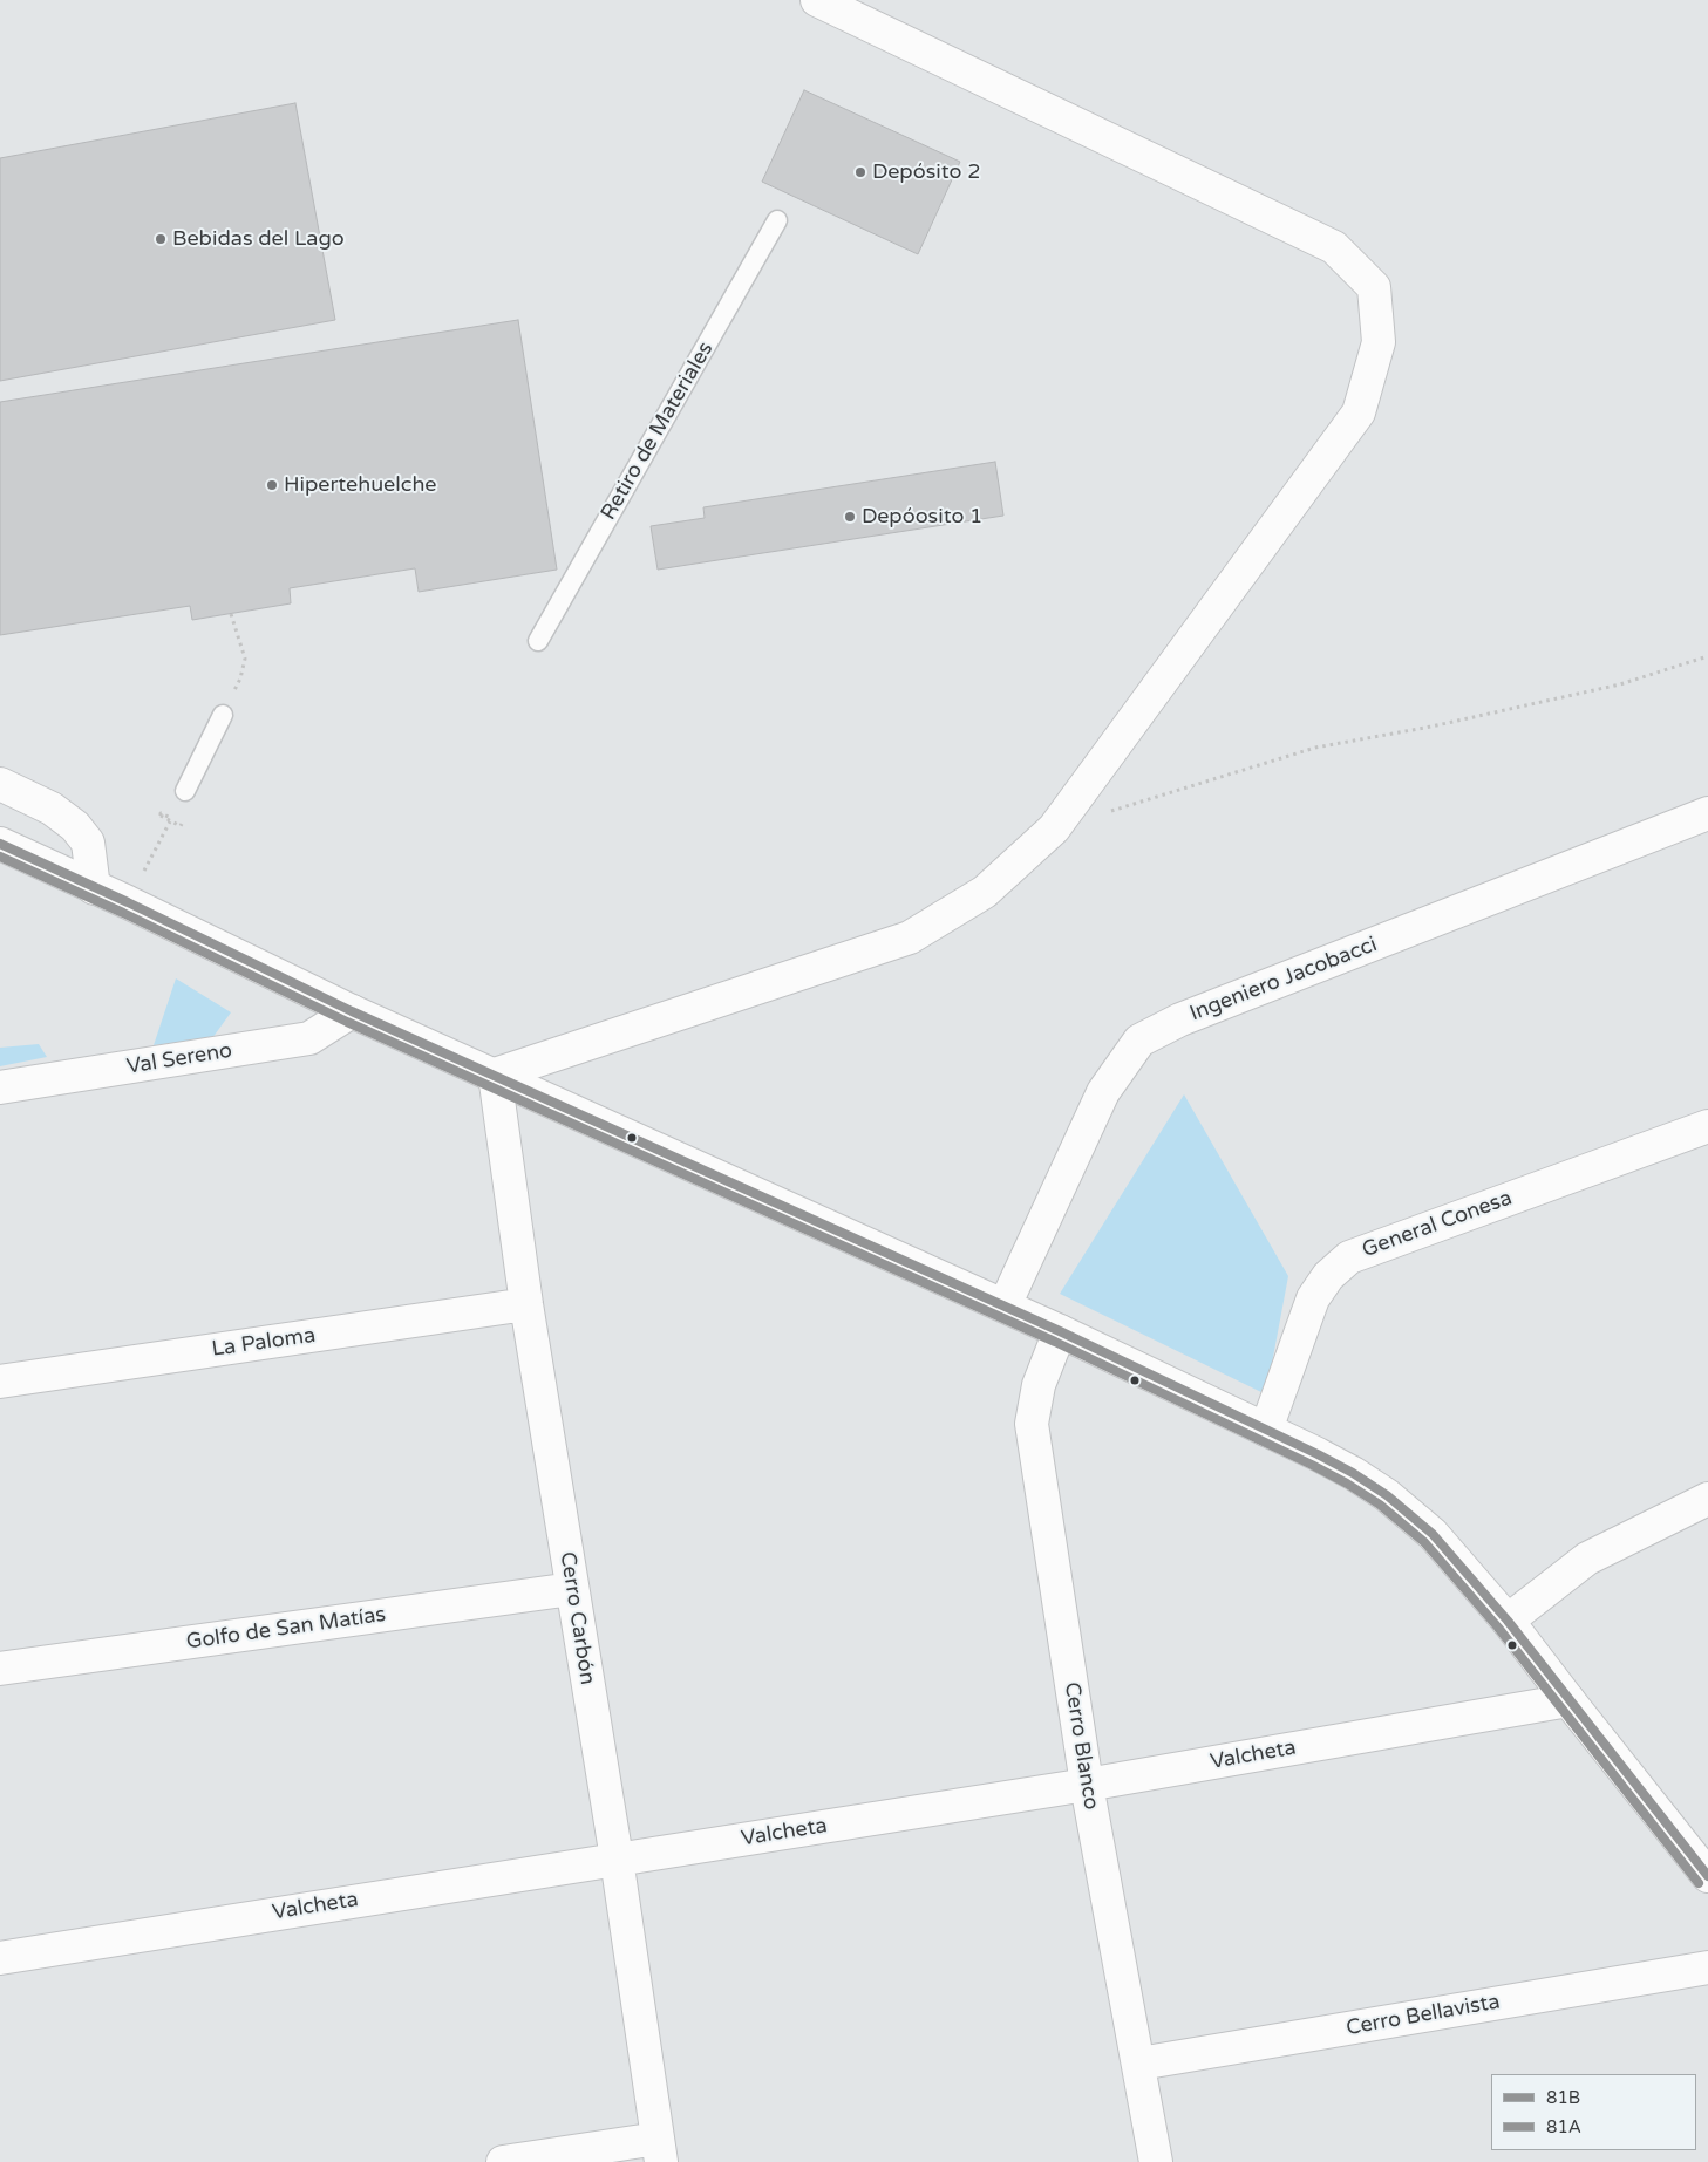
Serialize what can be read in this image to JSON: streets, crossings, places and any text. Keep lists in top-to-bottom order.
{
  "streets": {
    "street": [
      "Ingeniero Jacobacci",
      "Val Sereno",
      "General Conesa",
      "La Paloma",
      "Cerro Carbón",
      "Golfo de San Matías",
      "Cerro Blanco",
      "Valcheta",
      "Cerro Bellavista"
    ],
    "lane": ["Retiro de Materiales"]
  },
  "crossings": [
    ["La Paloma", "Cerro Carbón"],
    ["Cerro Carbón", "Golfo de San Matías"],
    ["Cerro Carbón", "Valcheta"],
    ["Cerro Blanco", "Valcheta"],
    ["Cerro Blanco", "Cerro Bellavista"]
  ],
  "places": [
    "Depósito 2",
    "Bebidas del Lago",
    "Hipertehuelche",
    "Depóosito 1"
  ],
  "lines": ["transit line 81B", "transit line 81A"],
  "legend": ["81B", "81A"]
}
